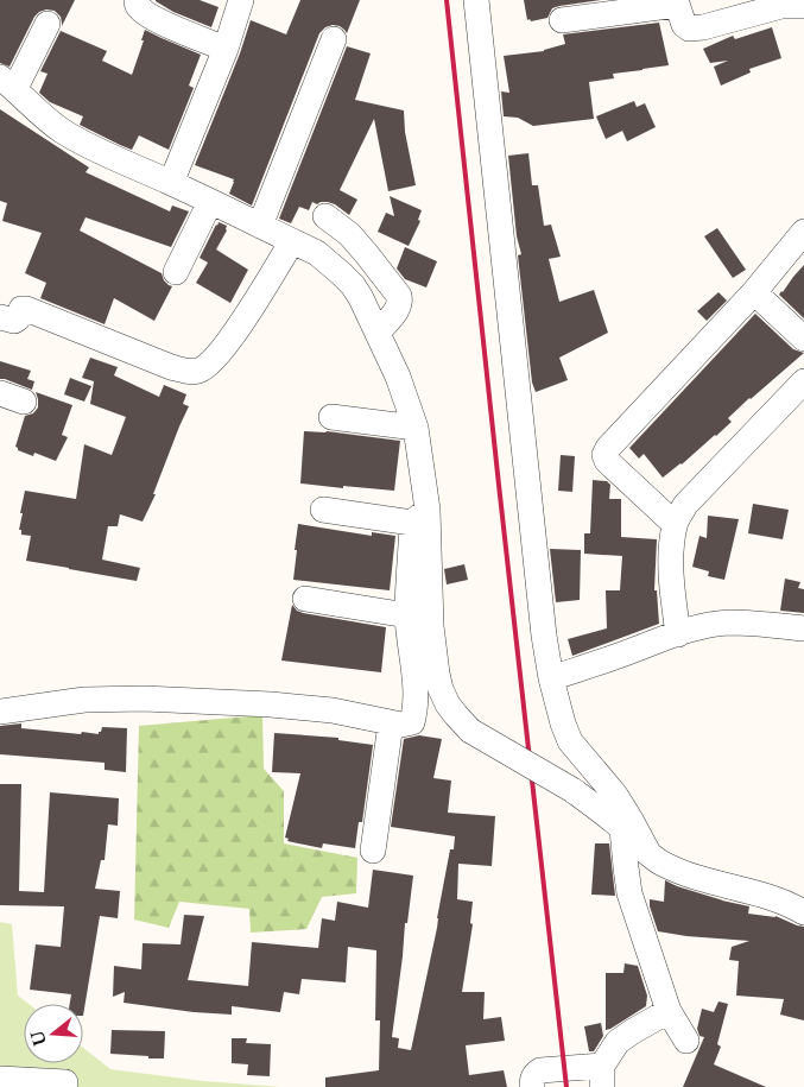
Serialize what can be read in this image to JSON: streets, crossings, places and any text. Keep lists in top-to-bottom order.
{
  "north": "left"
}
